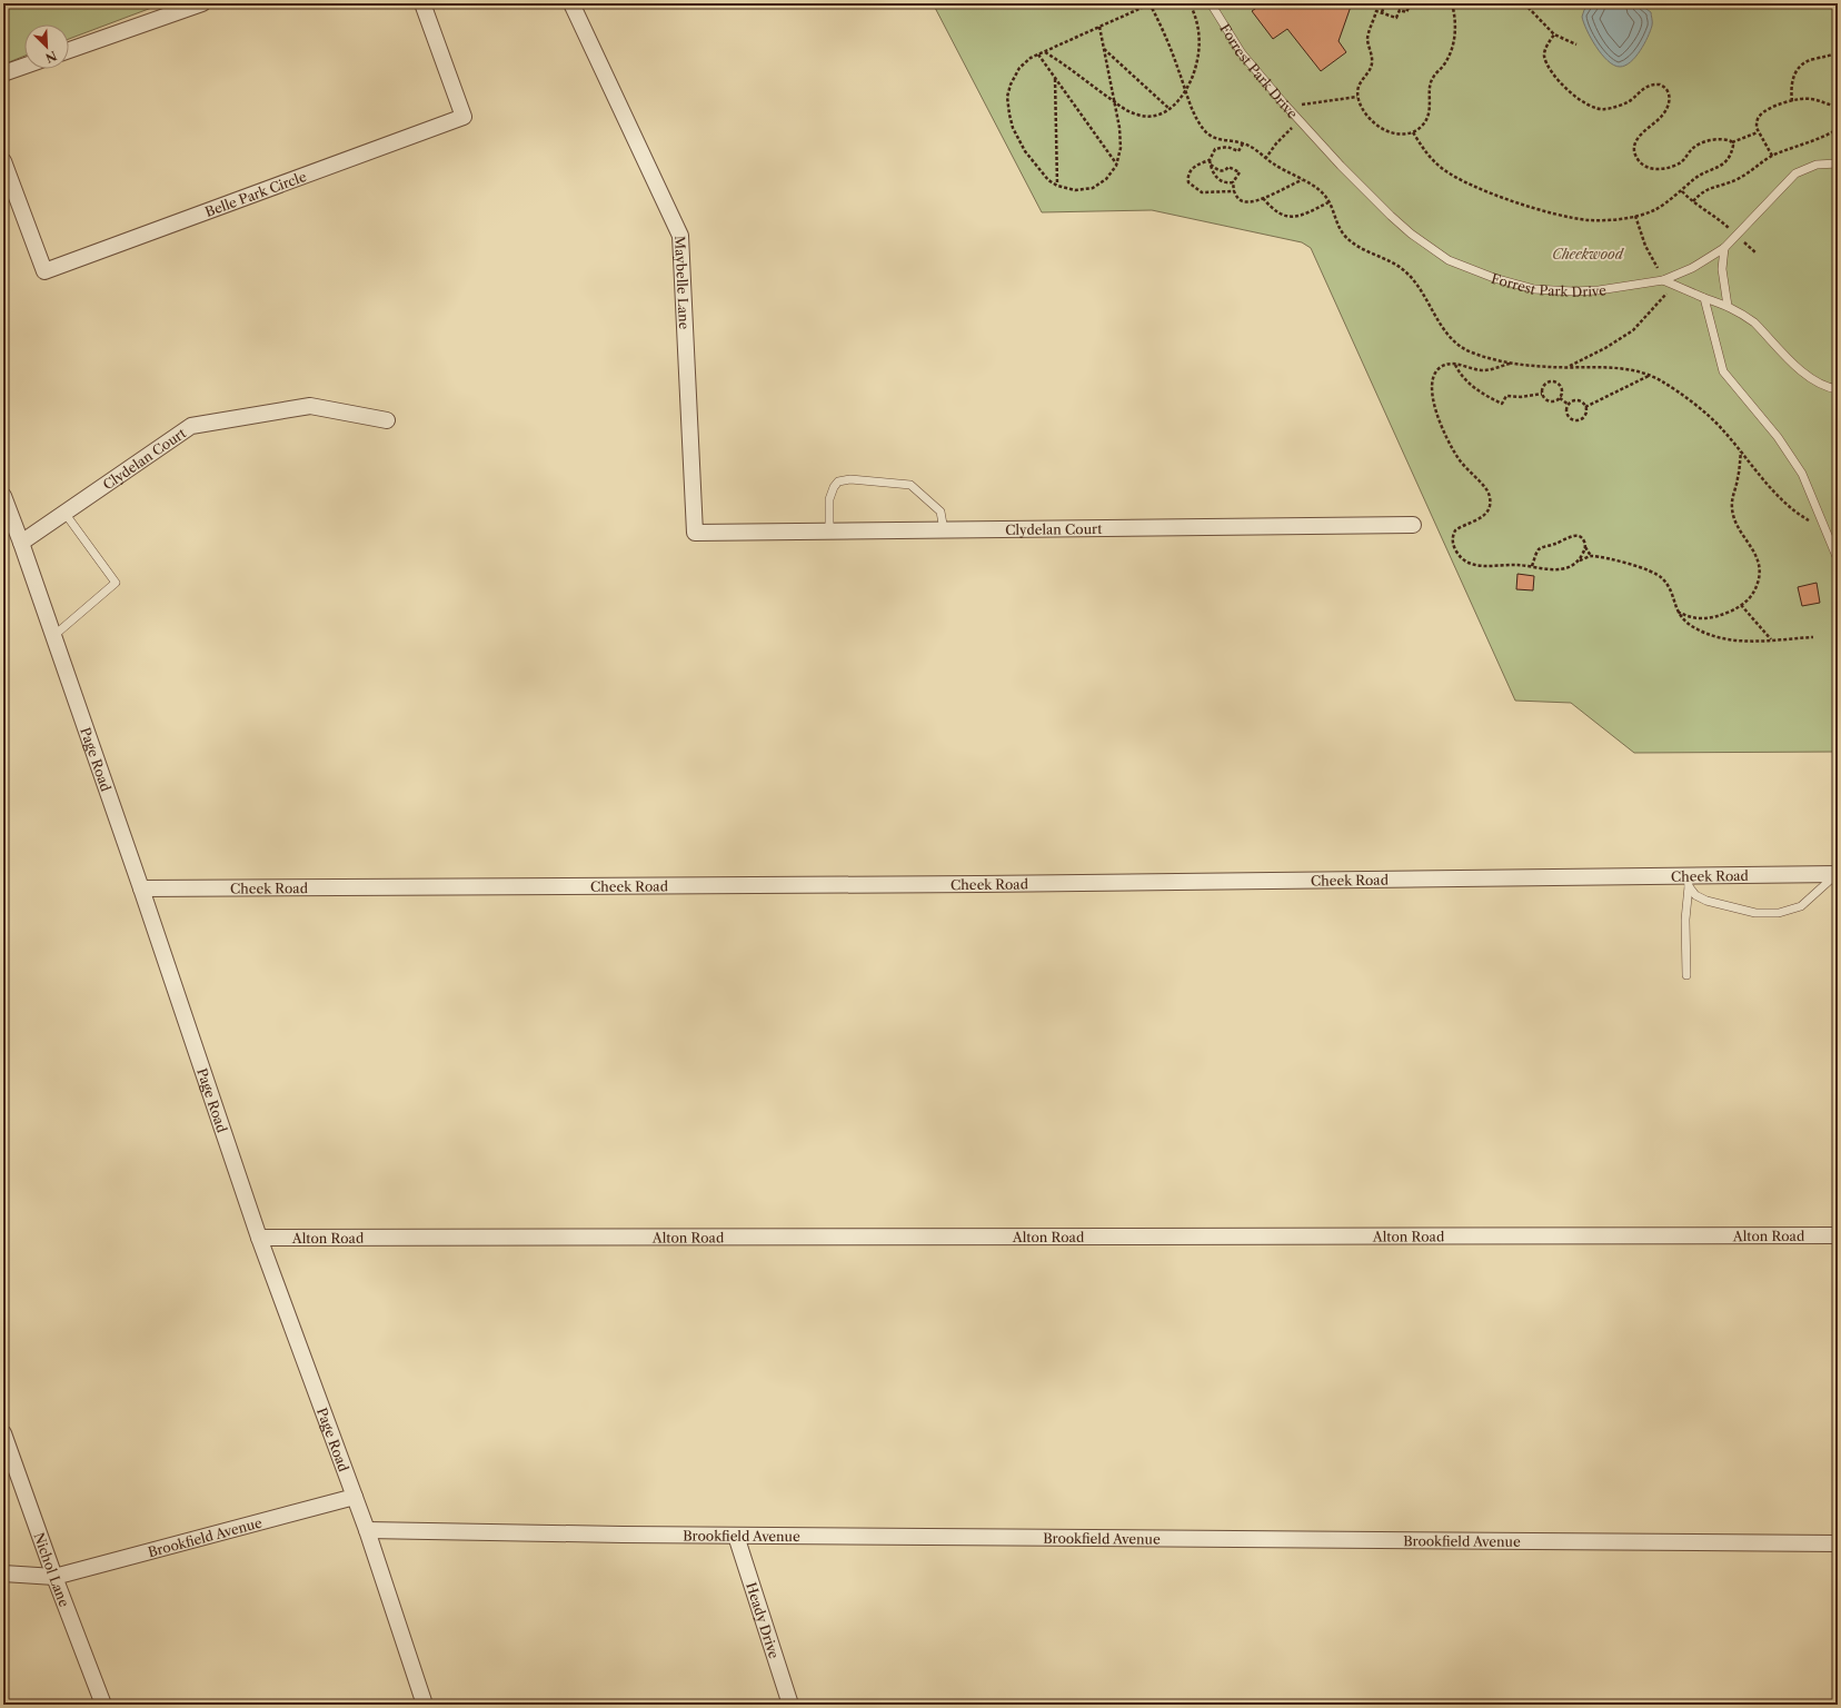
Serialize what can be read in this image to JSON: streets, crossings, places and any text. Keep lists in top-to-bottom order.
{
  "streets": {
    "street": [
      "Belle Park Circle",
      "Maybelle Lane",
      "Clydelan Court",
      "Page Road",
      "Cheek Road",
      "Alton Road",
      "Brookfield Avenue",
      "Nichol Lane",
      "Heady Drive"
    ],
    "lane": ["Forrest Park Drive"]
  },
  "crossings": [
    ["Maybelle Lane", "Clydelan Court"],
    ["Clydelan Court", "Page Road"],
    ["Page Road", "Cheek Road"],
    ["Page Road", "Alton Road"],
    ["Page Road", "Brookfield Avenue"],
    ["Brookfield Avenue", "Nichol Lane"],
    ["Brookfield Avenue", "Heady Drive"]
  ],
  "parks": ["Cheekwood"],
  "north": "bottom right"
}
